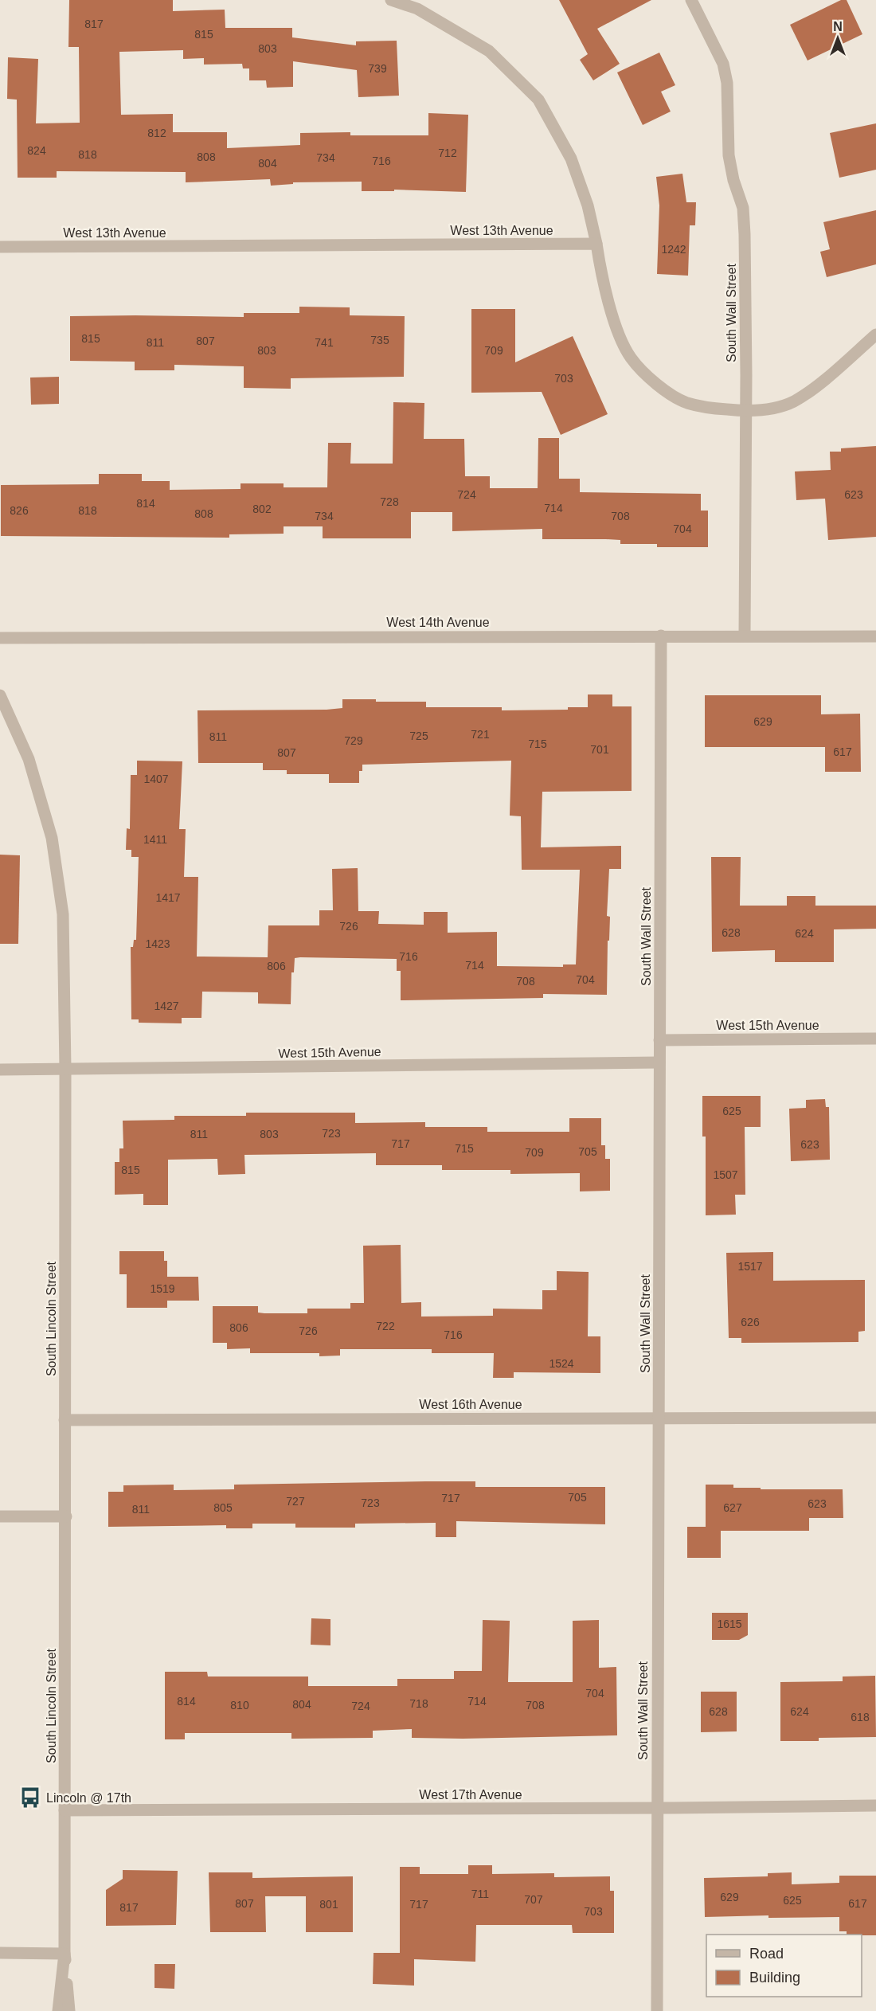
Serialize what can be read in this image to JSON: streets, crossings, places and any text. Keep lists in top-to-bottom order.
{
  "streets": {
    "street": [
      "West 13th Avenue",
      "South Wall Street",
      "West 14th Avenue",
      "West 15th Avenue",
      "South Lincoln Street",
      "West 16th Avenue",
      "West 17th Avenue"
    ]
  },
  "crossings": [
    ["South Wall Street", "West 14th Avenue"],
    ["South Wall Street", "West 15th Avenue"],
    ["South Wall Street", "West 16th Avenue"],
    ["South Wall Street", "West 17th Avenue"],
    ["West 15th Avenue", "South Lincoln Street"],
    ["South Lincoln Street", "West 16th Avenue"],
    ["South Lincoln Street", "West 17th Avenue"]
  ],
  "places": {
    "bus stop": ["Lincoln @ 17th"]
  },
  "house_numbers": [
    "817",
    "815",
    "803",
    "739",
    "812",
    "824",
    "712",
    "818",
    "808",
    "734",
    "716",
    "804",
    "1242",
    "815",
    "735",
    "807",
    "811",
    "741",
    "803",
    "709",
    "703",
    "724",
    "623",
    "728",
    "814",
    "714",
    "802",
    "826",
    "818",
    "808",
    "734",
    "708",
    "704",
    "629",
    "721",
    "725",
    "811",
    "729",
    "715",
    "701",
    "617",
    "807",
    "1407",
    "1411",
    "1417",
    "726",
    "628",
    "624",
    "1423",
    "716",
    "714",
    "806",
    "704",
    "708",
    "1427",
    "625",
    "723",
    "811",
    "803",
    "717",
    "623",
    "715",
    "705",
    "709",
    "815",
    "1507",
    "1517",
    "1519",
    "626",
    "722",
    "806",
    "726",
    "716",
    "1524",
    "705",
    "717",
    "727",
    "723",
    "623",
    "805",
    "627",
    "811",
    "1615",
    "704",
    "814",
    "714",
    "718",
    "804",
    "810",
    "708",
    "724",
    "628",
    "624",
    "618",
    "711",
    "629",
    "707",
    "625",
    "807",
    "617",
    "801",
    "717",
    "817",
    "703"
  ],
  "legend": ["Road", "Building"],
  "north": "top"
}
